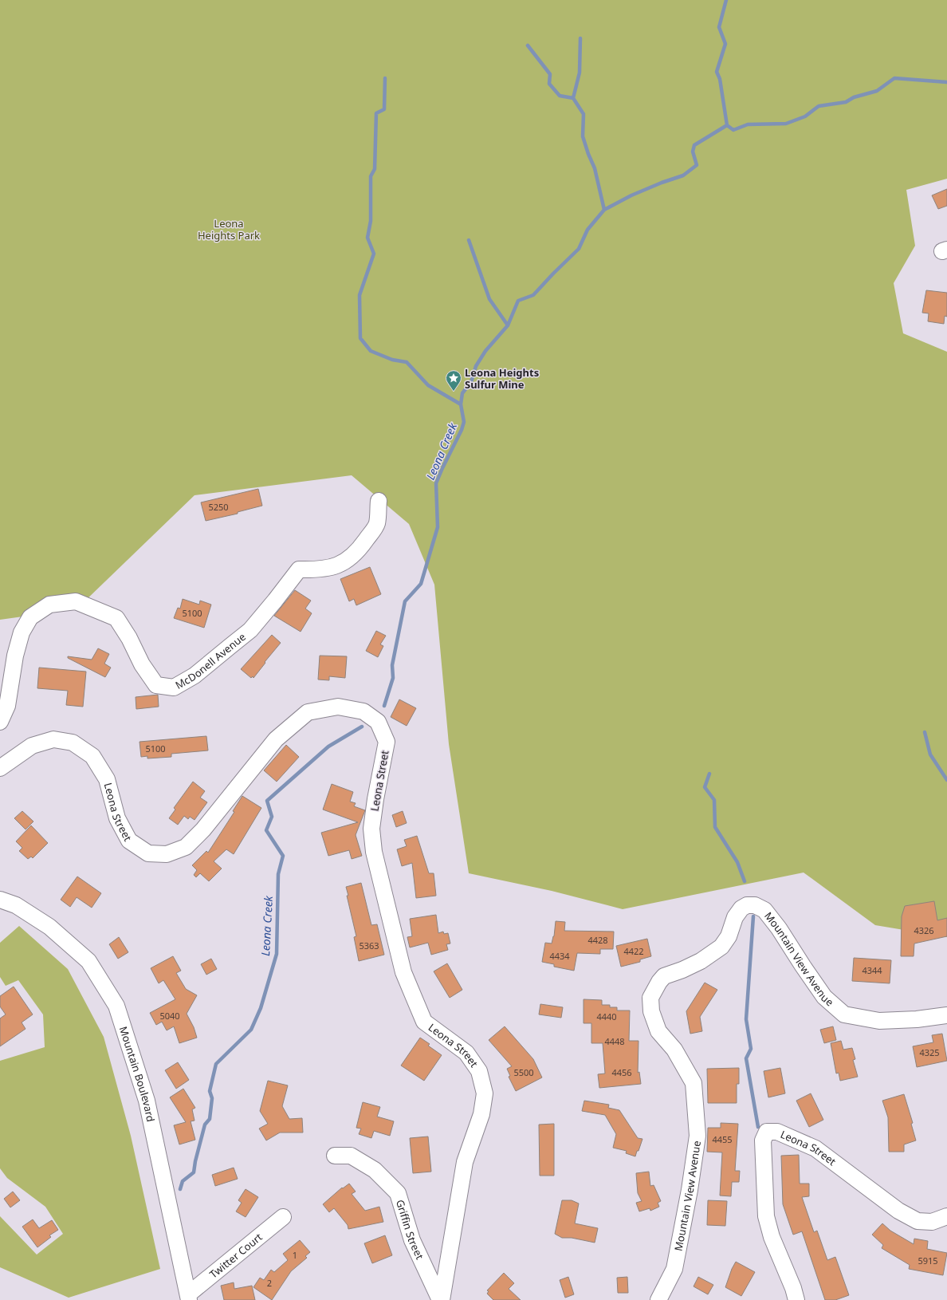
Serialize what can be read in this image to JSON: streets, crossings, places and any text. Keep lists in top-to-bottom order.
{
  "streets": {
    "street": [
      "McDonell Avenue",
      "Leona Street",
      "Mountain View Avenue",
      "Mountain Boulevard",
      "Griffin Street",
      "Twitter Court"
    ]
  },
  "crossings": [
    ["Leona Street", "Griffin Street"],
    ["Mountain Boulevard", "Twitter Court"]
  ],
  "water": ["Leona Creek"],
  "parks": ["Leona Heights Park"],
  "places": {
    "place": ["Leona Heights Sulfur Mine"]
  },
  "house_numbers": [
    "5250",
    "5100",
    "5100",
    "4326",
    "4428",
    "5363",
    "4422",
    "4434",
    "4344",
    "5040",
    "4440",
    "4448",
    "4325",
    "5500",
    "4456",
    "4455",
    "1",
    "5915",
    "2"
  ]
}
